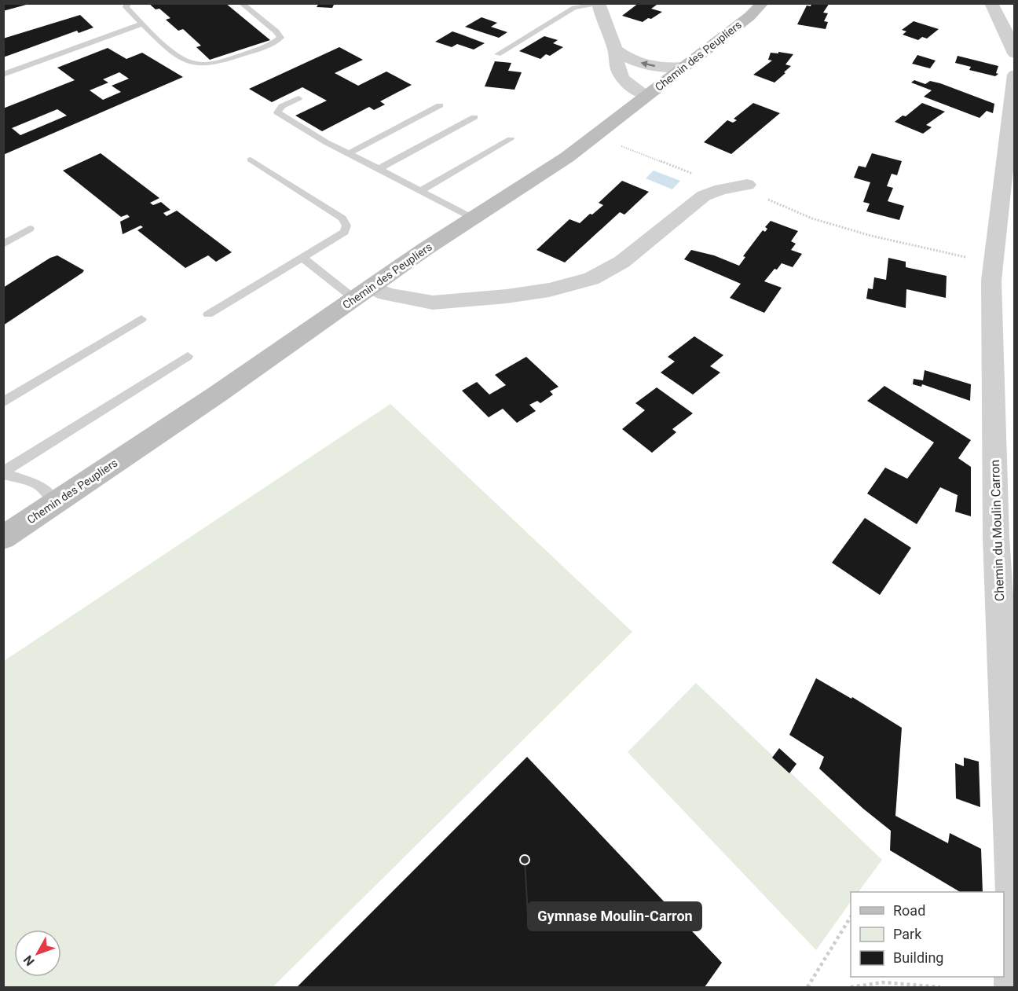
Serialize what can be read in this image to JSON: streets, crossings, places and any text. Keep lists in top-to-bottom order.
{
  "streets": {
    "street": ["Chemin des Peupliers", "Chemin du Moulin Carron"]
  },
  "places": ["Gymnase Moulin-Carron"],
  "legend": ["Road", "Park", "Building"],
  "north": "bottom left"
}
